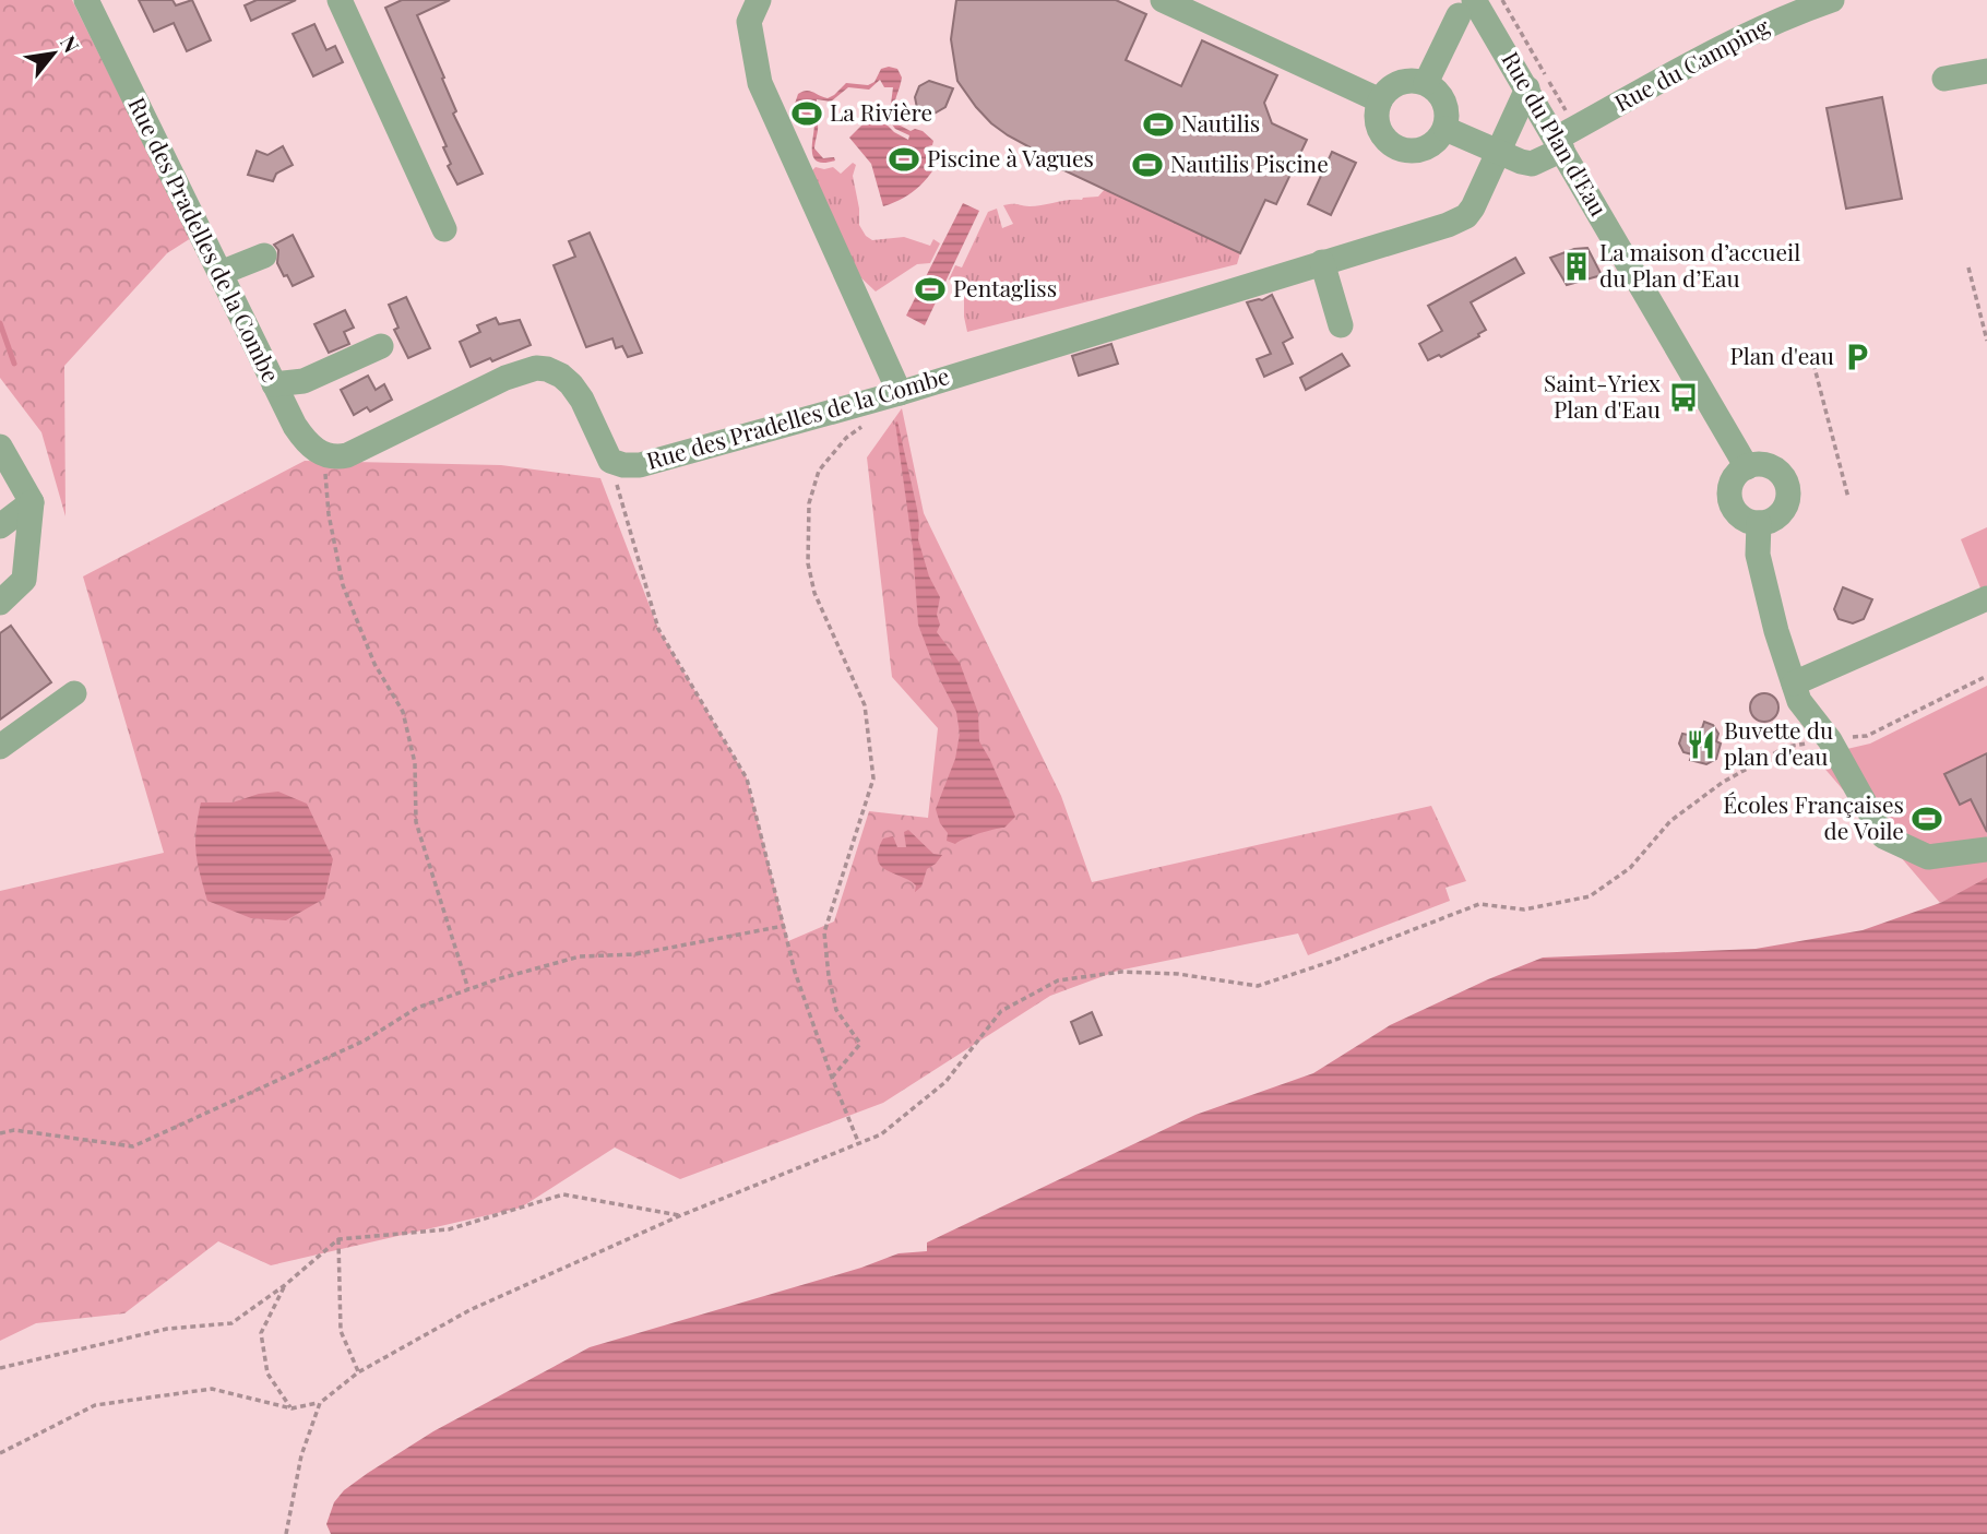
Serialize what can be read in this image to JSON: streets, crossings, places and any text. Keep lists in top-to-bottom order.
{
  "streets": {
    "street": ["Rue du Camping", "Rue du Plan d'Eau", "Rue des Pradelles de la Combe"]
  },
  "crossings": [
    ["Rue du Camping", "Rue du Plan d'Eau"],
    ["Rue du Camping", "Rue des Pradelles de la Combe"],
    ["Rue du Plan d'Eau", "Rue des Pradelles de la Combe"]
  ],
  "places": {
    "sports": [
      "La Rivière",
      "Nautilis",
      "Piscine à Vagues",
      "Nautilis Piscine",
      "Pentagliss",
      "Écoles Françaises de Voile"
    ],
    "building": ["La maison d’accueil du Plan d’Eau"],
    "parking": ["Plan d'eau"],
    "bus stop": ["Saint-Yriex Plan d'Eau"],
    "restaurant": ["Buvette du plan d'eau"]
  },
  "north": "top right"
}
